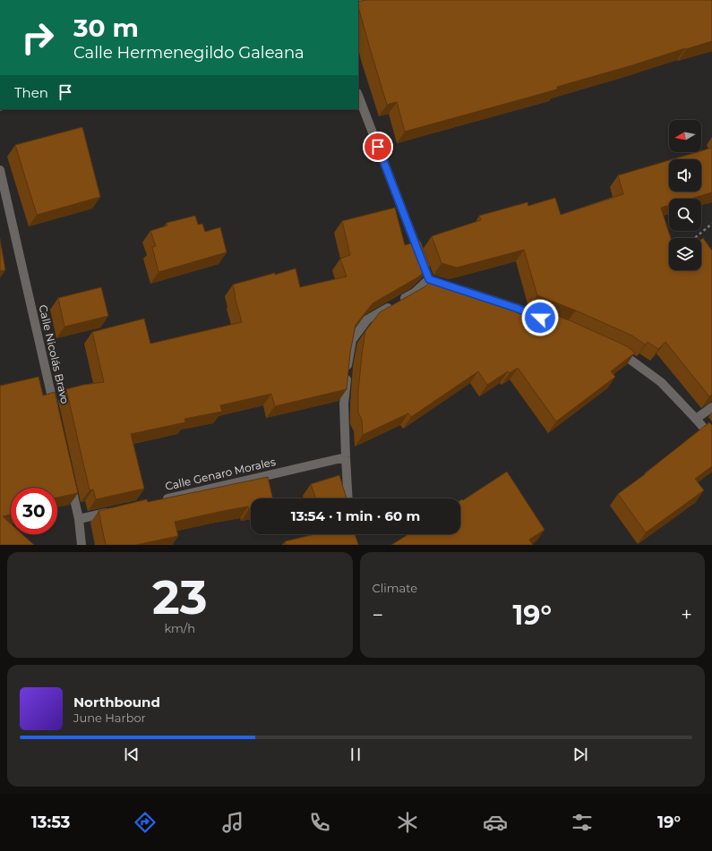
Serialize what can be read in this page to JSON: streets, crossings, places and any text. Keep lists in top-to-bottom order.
{
  "streets": {
    "street": ["Calle Nicolás Bravo", "Calle Genaro Morales"]
  },
  "north": "left",
  "page": {
    "turn": ["30 m", "Calle Hermenegildo Galeana"],
    "then": "Then",
    "limit": "30",
    "trip": "13:54 · 1 min · 60 m",
    "tile": [
      ["23", "km/h"],
      "Climate"
    ],
    "heat": ["−", "19°", "+"],
    "song": ["Northbound", "June Harbor"],
    "tabs": ["13:53", "19°"]
  }
}
